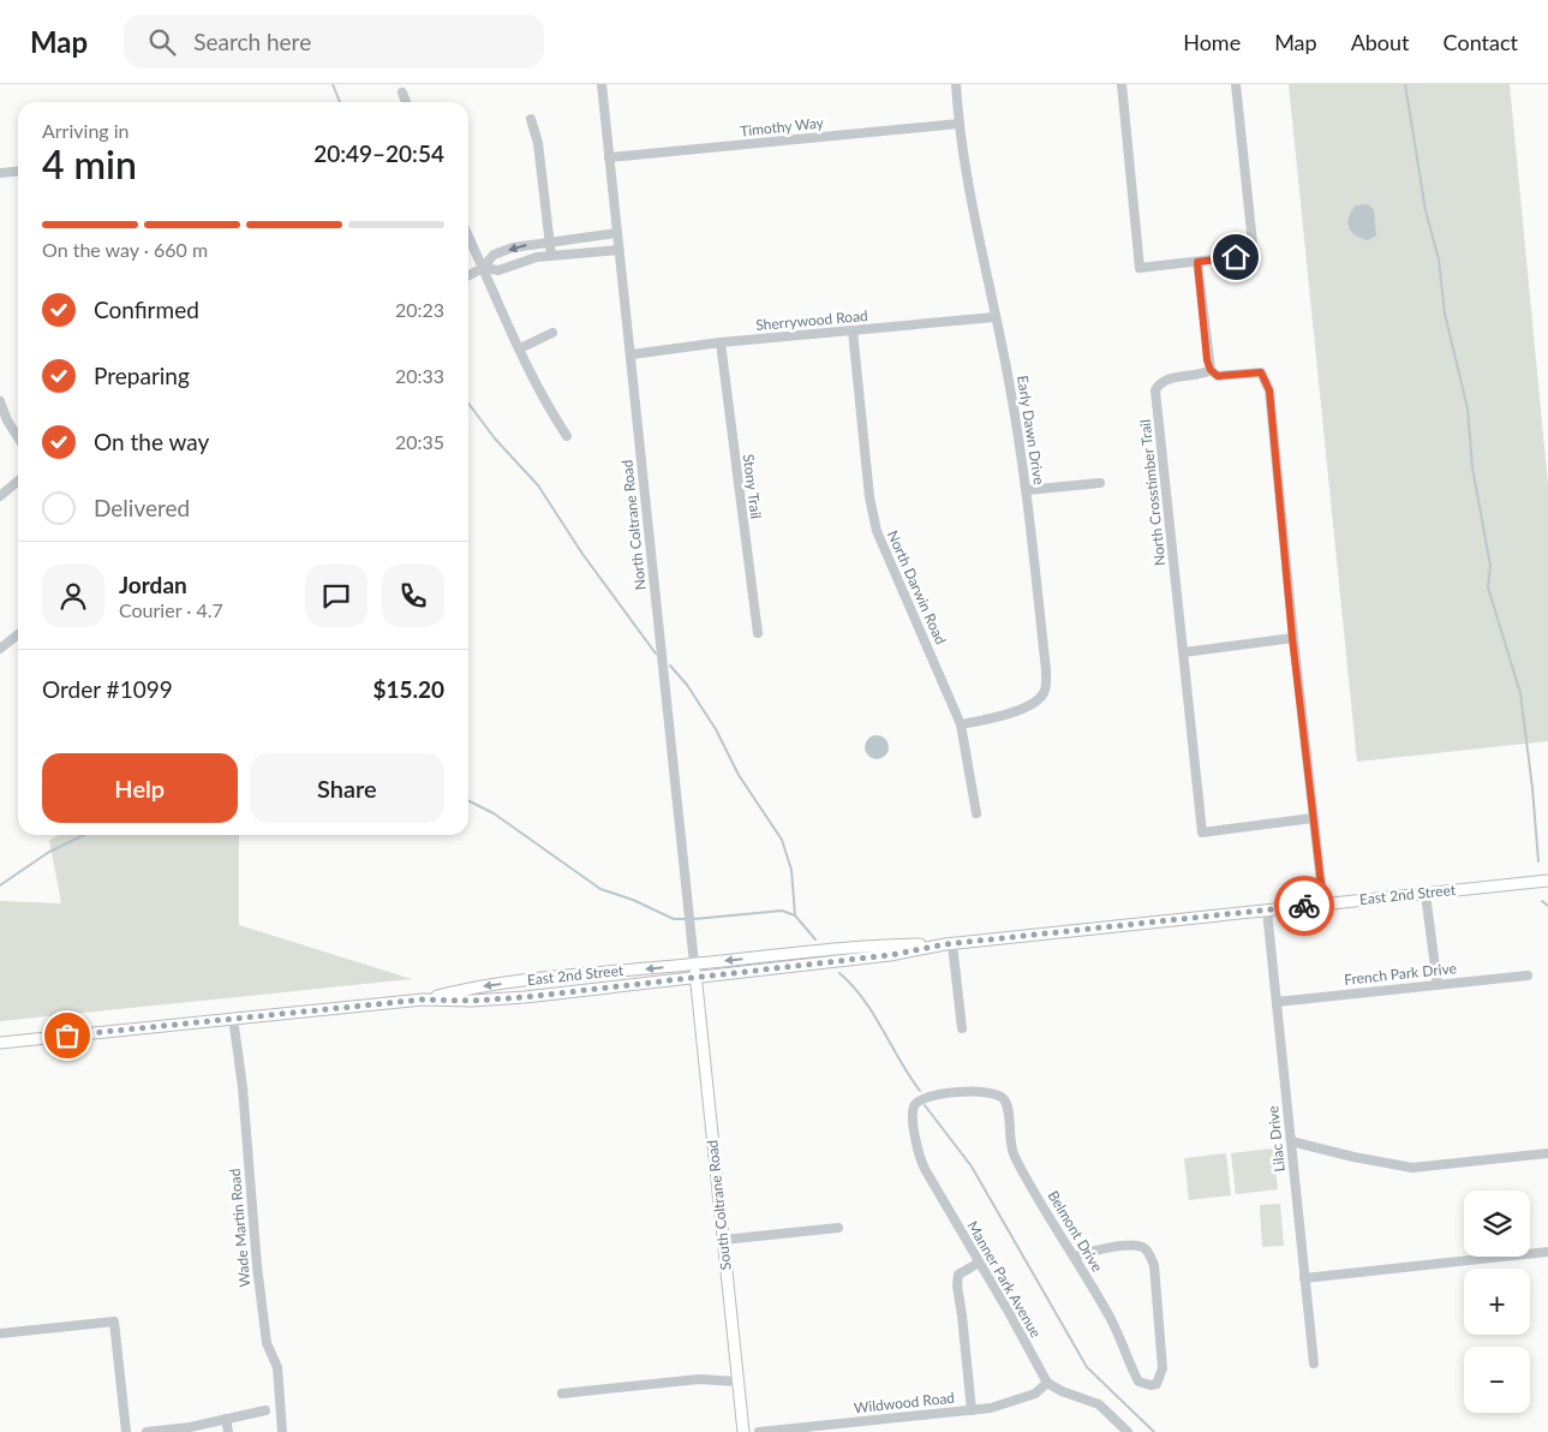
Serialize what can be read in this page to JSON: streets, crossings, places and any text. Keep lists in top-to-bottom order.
{
  "streets": {
    "main road": ["East 2nd Street", "South Coltrane Road"],
    "street": [
      "Timothy Way",
      "Sherrywood Road",
      "Early Dawn Drive",
      "Stony Trail",
      "North Crosstimber Trail",
      "North Coltrane Road",
      "North Darwin Road",
      "French Park Drive",
      "Lilac Drive",
      "Wade Martin Road",
      "Belmont Drive",
      "Manner Park Avenue",
      "Wildwood Road"
    ]
  },
  "crossings": [
    ["Timothy Way", "Early Dawn Drive"],
    ["Timothy Way", "North Coltrane Road"],
    ["Sherrywood Road", "Early Dawn Drive"],
    ["Sherrywood Road", "Stony Trail"],
    ["Sherrywood Road", "North Coltrane Road"],
    ["Sherrywood Road", "North Darwin Road"],
    ["Early Dawn Drive", "North Darwin Road"],
    ["North Coltrane Road", "East 2nd Street"],
    ["North Coltrane Road", "South Coltrane Road"],
    ["East 2nd Street", "Lilac Drive"],
    ["East 2nd Street", "South Coltrane Road"],
    ["East 2nd Street", "Wade Martin Road"],
    ["French Park Drive", "Lilac Drive"],
    ["Belmont Drive", "Manner Park Avenue"],
    ["Manner Park Avenue", "Wildwood Road"]
  ],
  "page": {
    "header": "Map",
    "search": "Search here",
    "nav": [
      "Home",
      "Map",
      "About",
      "Contact"
    ],
    "heading": ["4 min", "Arriving in", "20:49–20:54"],
    "panel": [
      "Jordan",
      "Courier · 4.7",
      "Order #1099",
      "$15.20"
    ],
    "bar": "On the way · 660 m",
    "list": [
      ["Confirmed", "20:23"],
      ["Preparing", "20:33"],
      ["On the way", "20:35"],
      "Delivered"
    ],
    "buttons": ["Help", "Share"],
    "map_buttons": ["+", "−"]
  }
}
